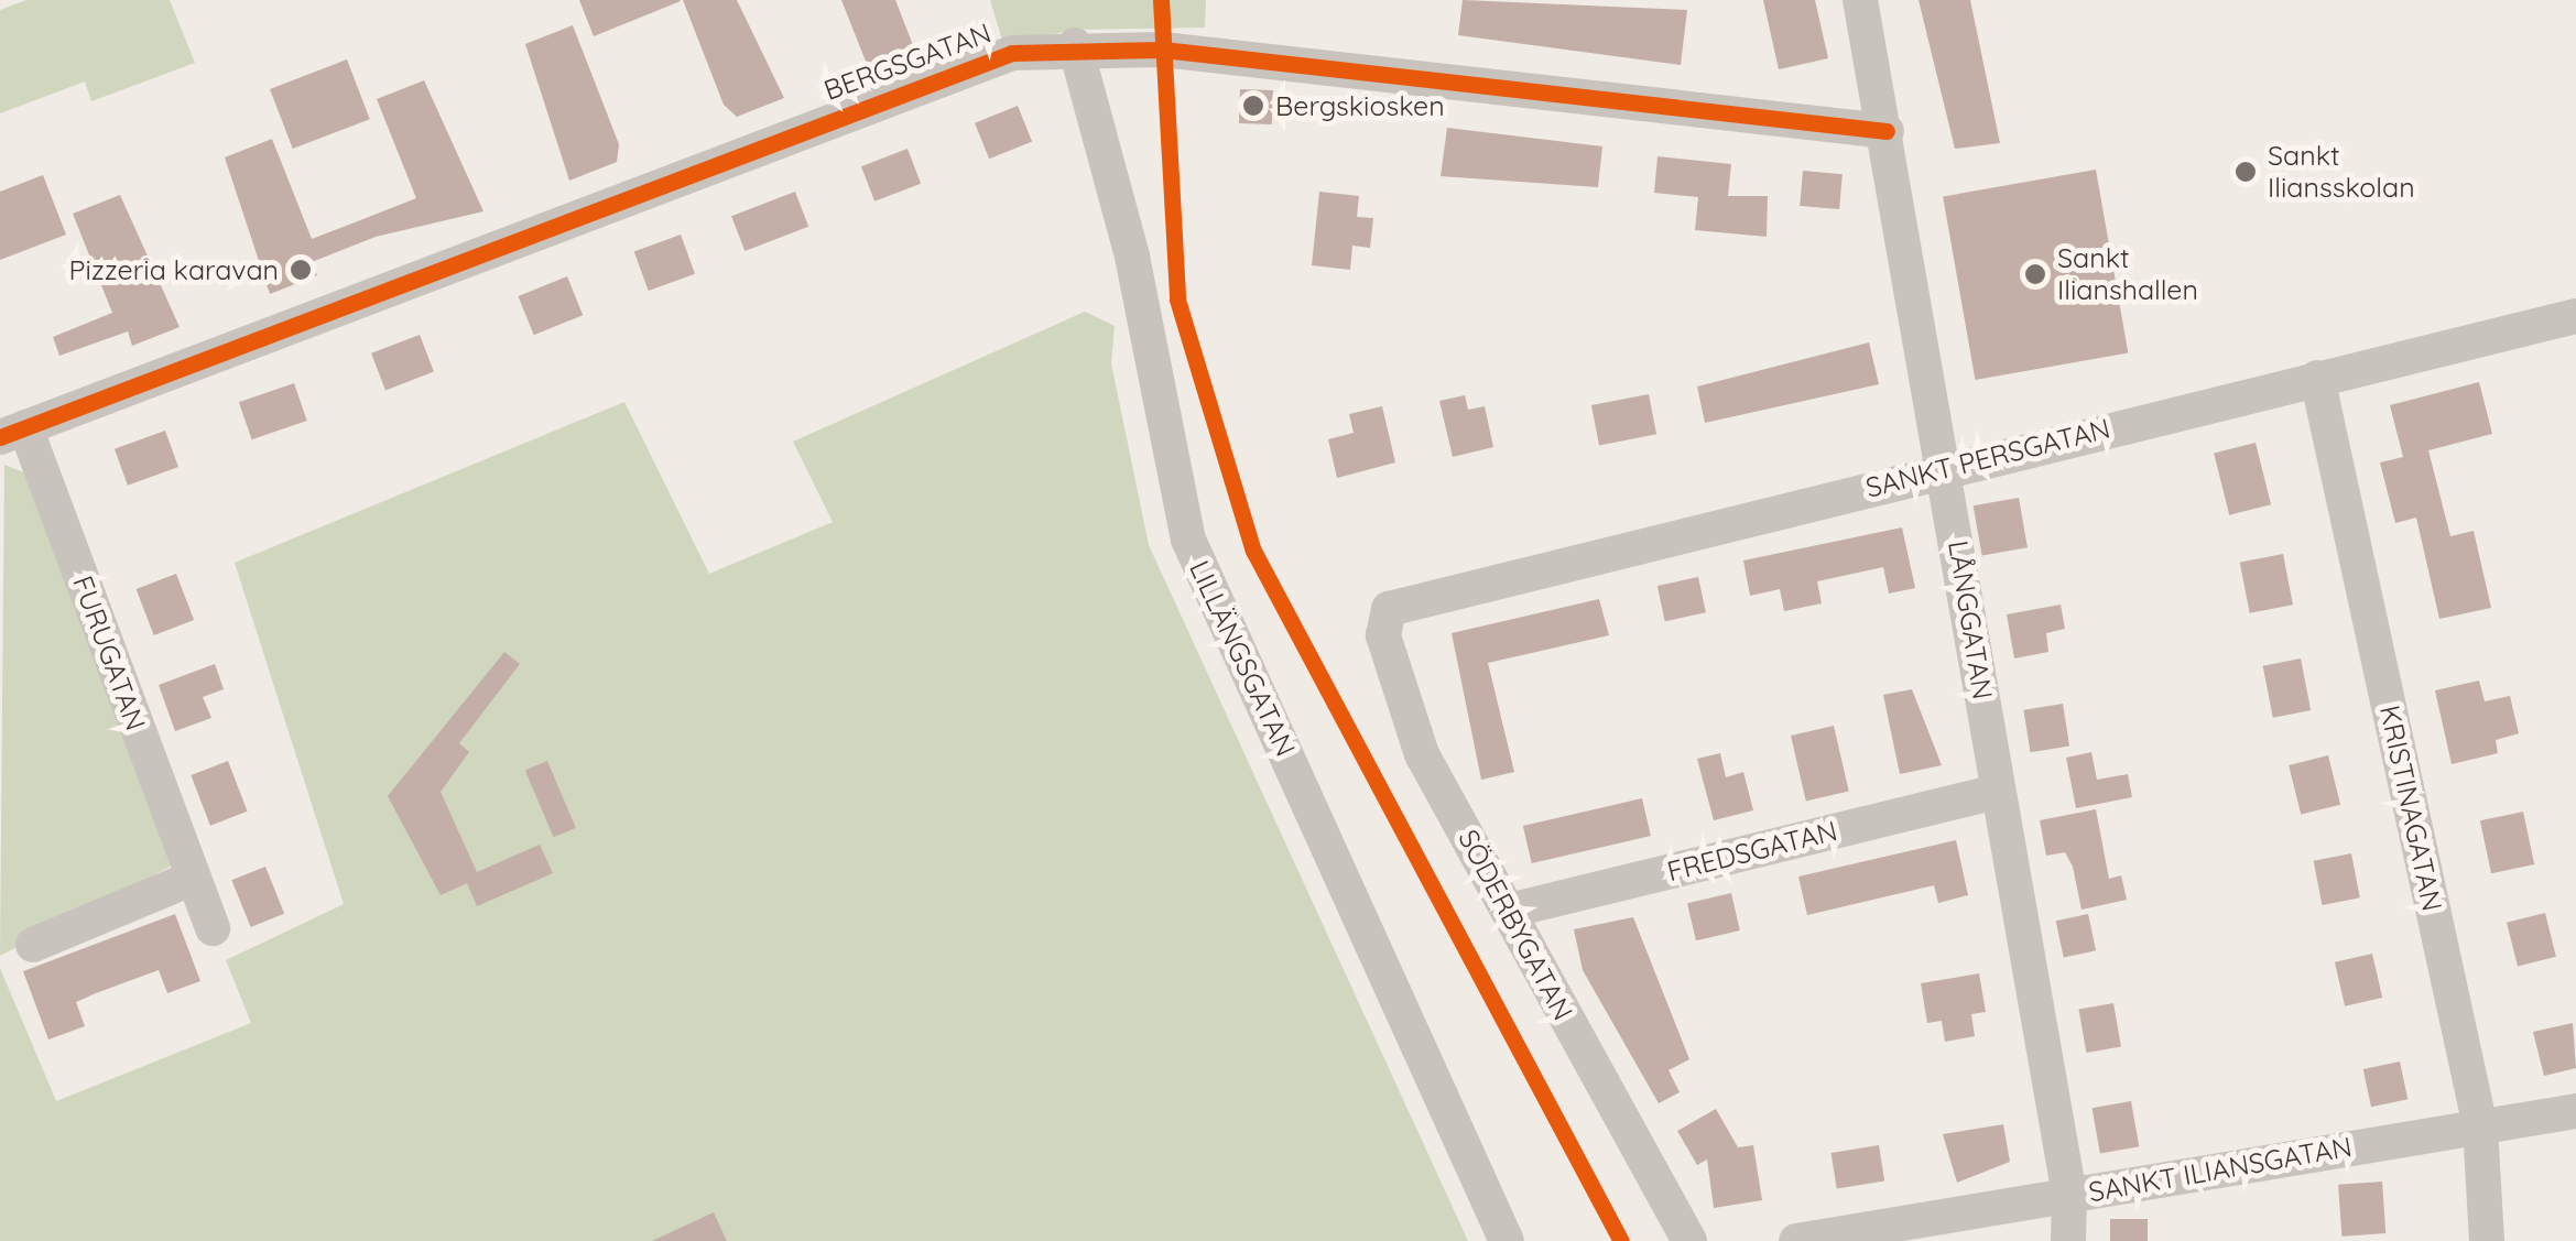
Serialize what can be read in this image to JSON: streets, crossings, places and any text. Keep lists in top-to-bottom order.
{
  "streets": {
    "street": [
      "BERGSGATAN",
      "SANKT PERSGATAN",
      "LÅNGGATAN",
      "FURUGATAN",
      "LILLÄNGSGATAN",
      "KRISTINAGATAN",
      "FREDSGATAN",
      "SÖDERBYGATAN",
      "SANKT ILIANSGATAN"
    ]
  },
  "crossings": [
    ["BERGSGATAN", "LÅNGGATAN"],
    ["BERGSGATAN", "FURUGATAN"],
    ["BERGSGATAN", "LILLÄNGSGATAN"],
    ["SANKT PERSGATAN", "LÅNGGATAN"],
    ["SANKT PERSGATAN", "KRISTINAGATAN"],
    ["SANKT PERSGATAN", "SÖDERBYGATAN"],
    ["LÅNGGATAN", "FREDSGATAN"],
    ["LÅNGGATAN", "SANKT ILIANSGATAN"],
    ["KRISTINAGATAN", "SANKT ILIANSGATAN"],
    ["FREDSGATAN", "SÖDERBYGATAN"]
  ],
  "places": [
    "Bergskiosken",
    "Sankt Iliansskolan",
    "Pizzeria karavan",
    "Sankt Ilianshallen"
  ]
}
